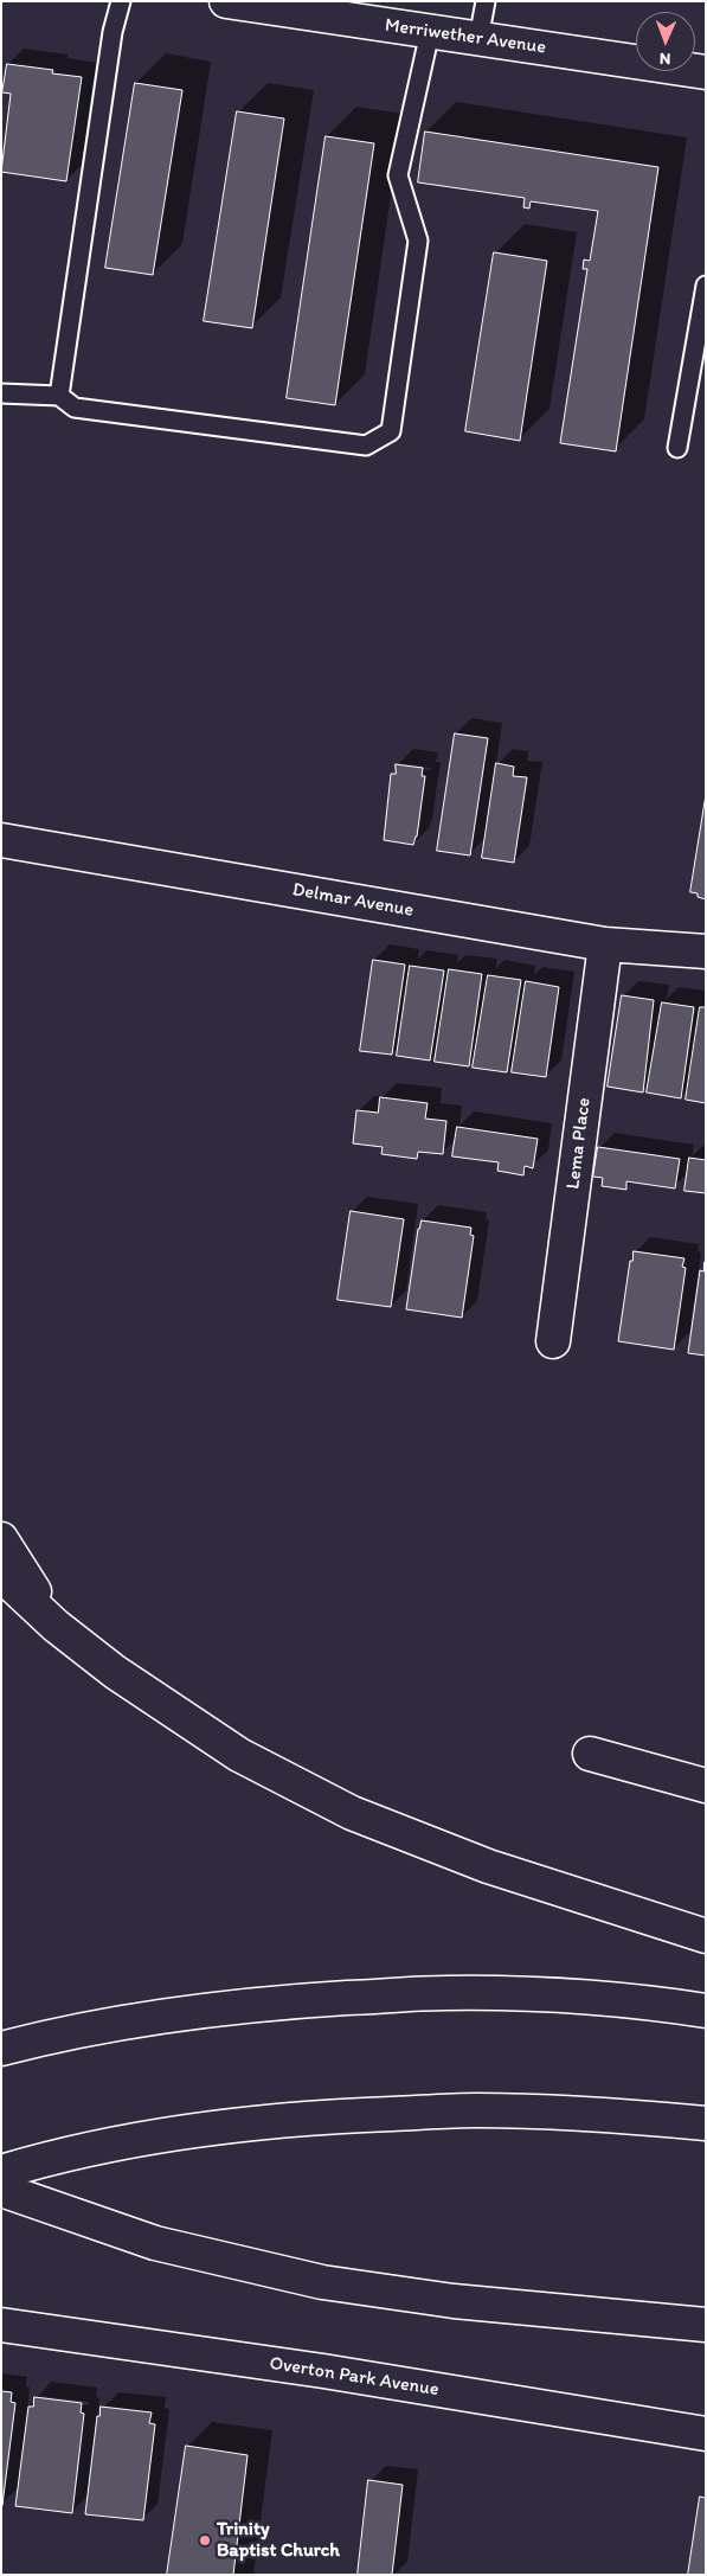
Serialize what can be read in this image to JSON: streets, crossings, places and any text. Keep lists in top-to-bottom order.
{
  "streets": {
    "main road": [
      "Merriwether Avenue",
      "Delmar Avenue",
      "Lema Place",
      "Overton Park Avenue"
    ]
  },
  "crossings": [
    ["Delmar Avenue", "Lema Place"]
  ],
  "places": ["Trinity Baptist Church"],
  "north": "bottom"
}
